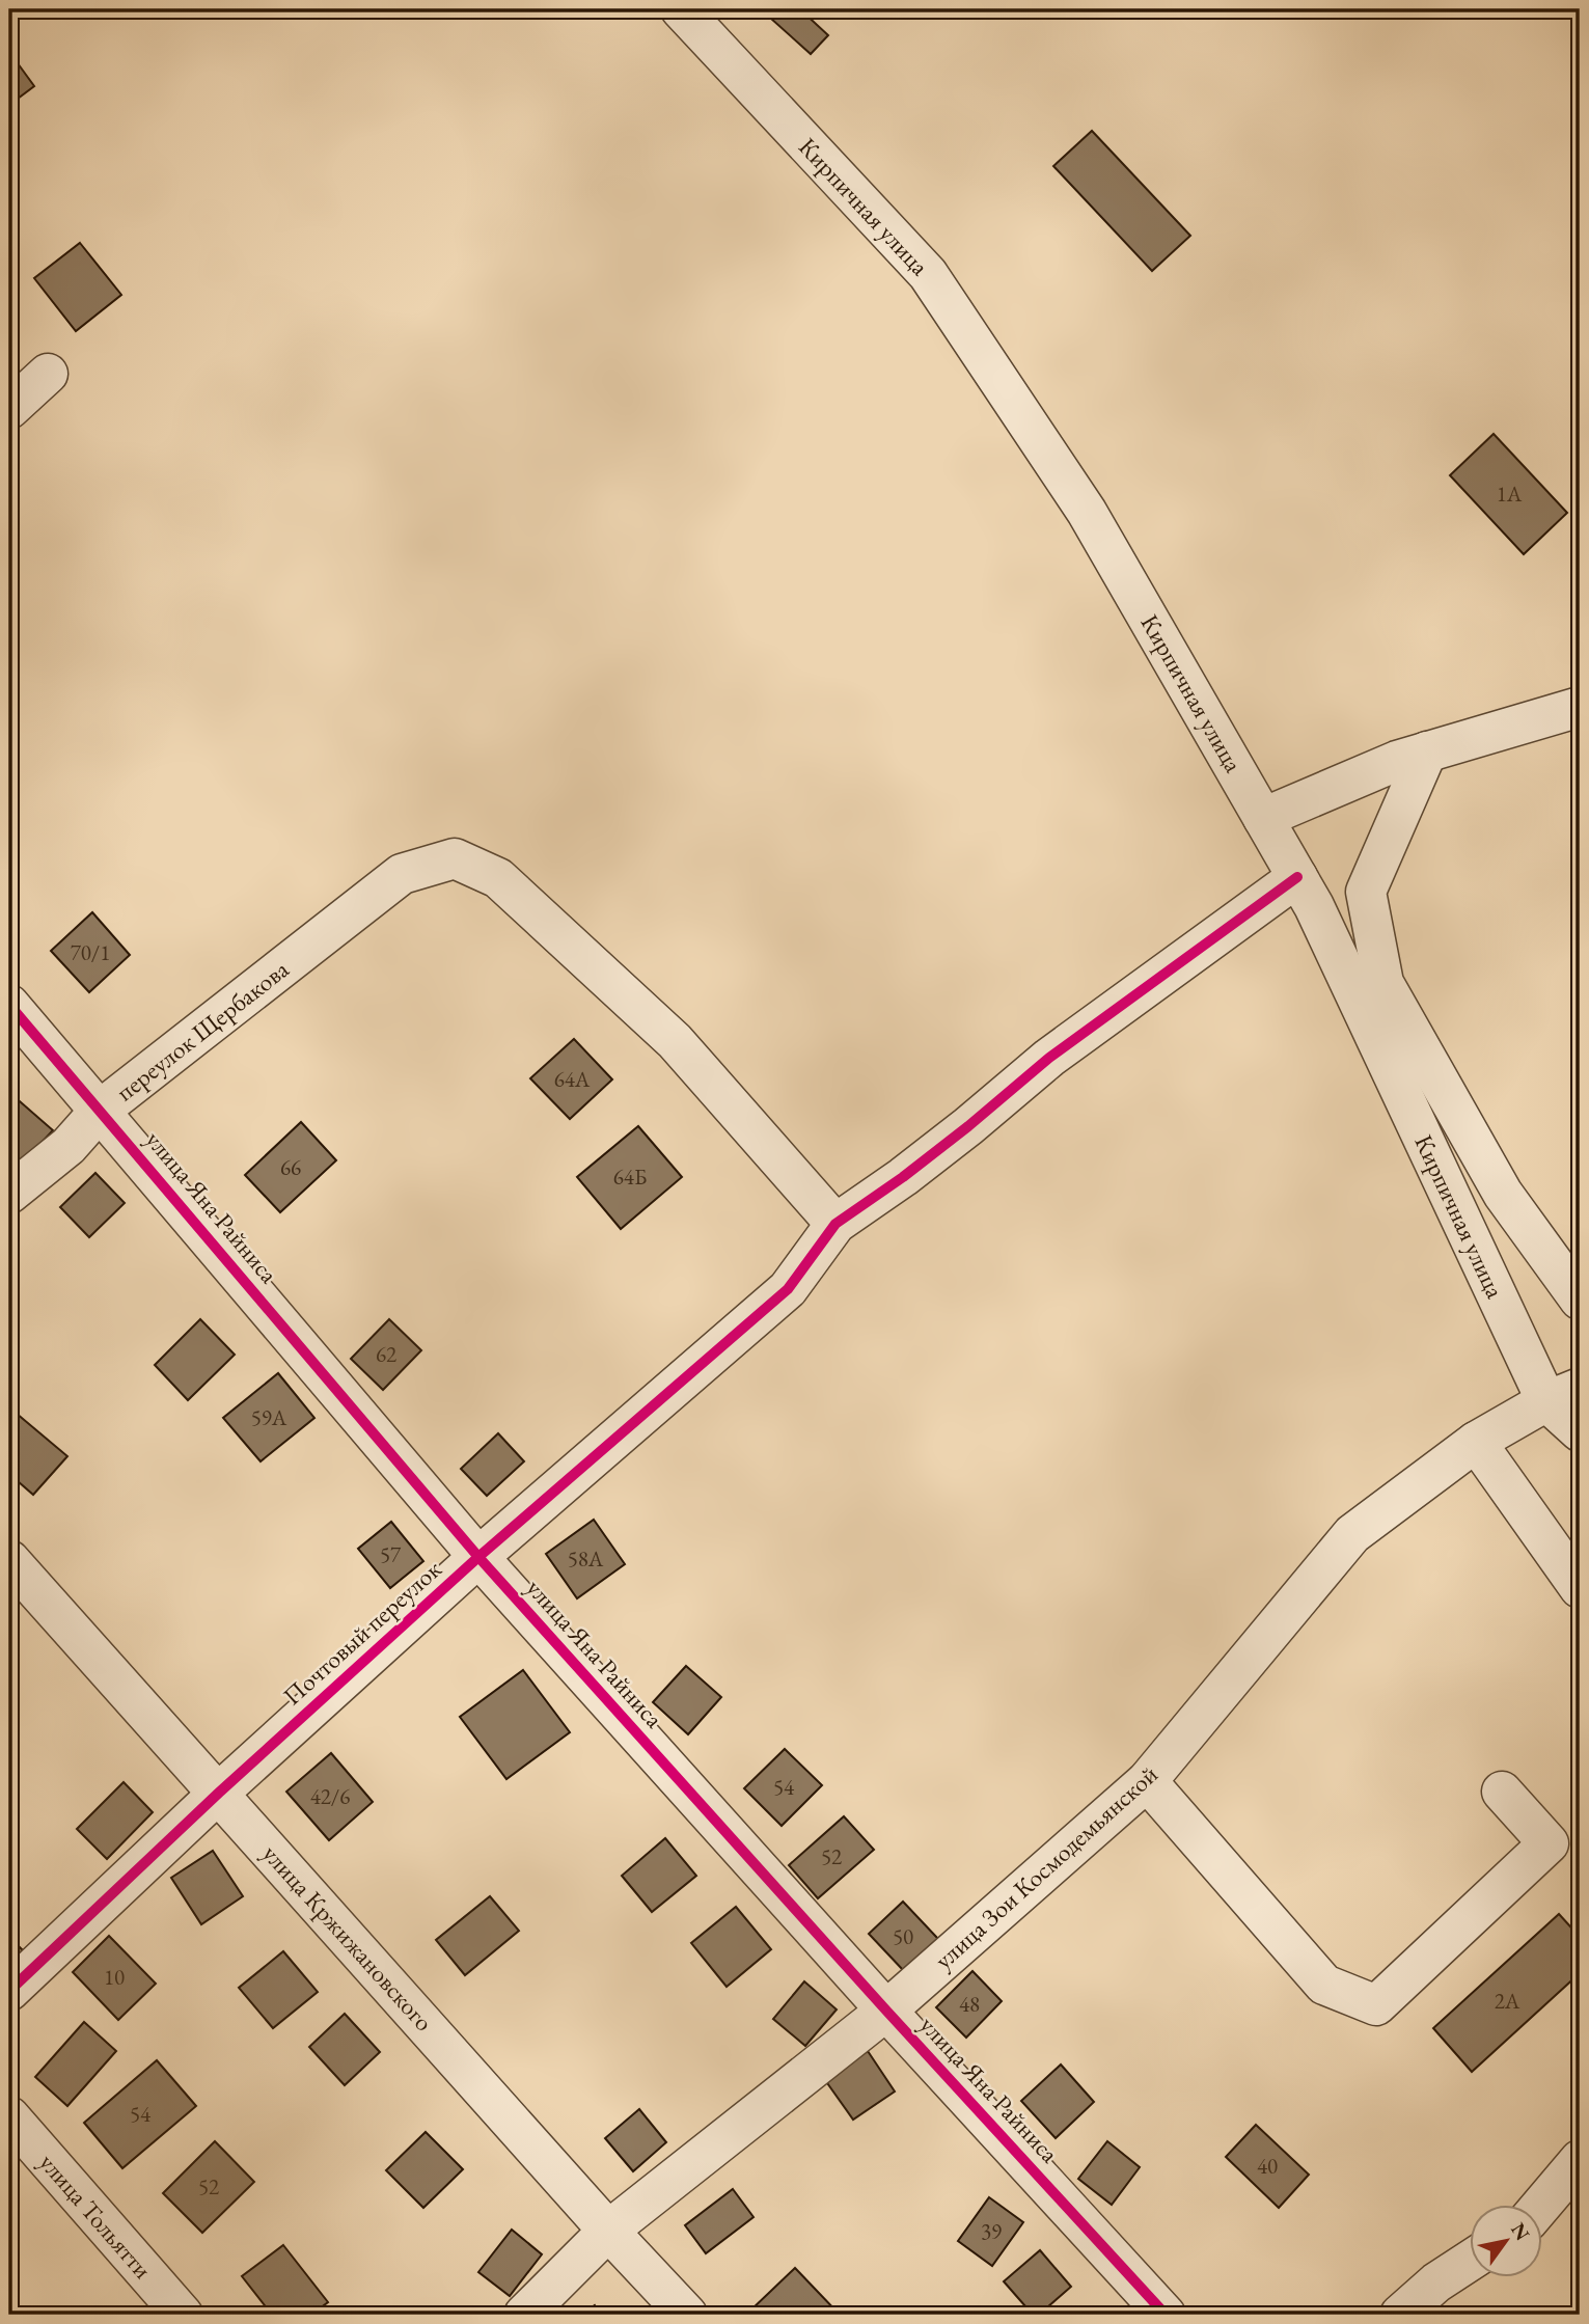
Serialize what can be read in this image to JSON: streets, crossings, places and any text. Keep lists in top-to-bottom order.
{
  "streets": {
    "street": [
      "Кирпичная улица",
      "переулок Щербакова",
      "улица Яна Райниса",
      "Почтовый переулок",
      "улица Зои Космодемьянской",
      "улица Кржижановского",
      "улица Тольятти"
    ]
  },
  "crossings": [
    ["Кирпичная улица", "Почтовый переулок"],
    ["Кирпичная улица", "улица Зои Космодемьянской"],
    ["переулок Щербакова", "улица Яна Райниса"],
    ["переулок Щербакова", "Почтовый переулок"],
    ["улица Яна Райниса", "Почтовый переулок"],
    ["улица Яна Райниса", "улица Зои Космодемьянской"],
    ["Почтовый переулок", "улица Кржижановского"],
    ["улица Зои Космодемьянской", "улица Кржижановского"]
  ],
  "house_numbers": [
    "1А",
    "70/1",
    "64А",
    "66",
    "64Б",
    "62",
    "59А",
    "57",
    "58А",
    "54",
    "42/6",
    "52",
    "50",
    "10",
    "2А",
    "48",
    "54",
    "40",
    "52",
    "39"
  ],
  "north": "top right"
}
